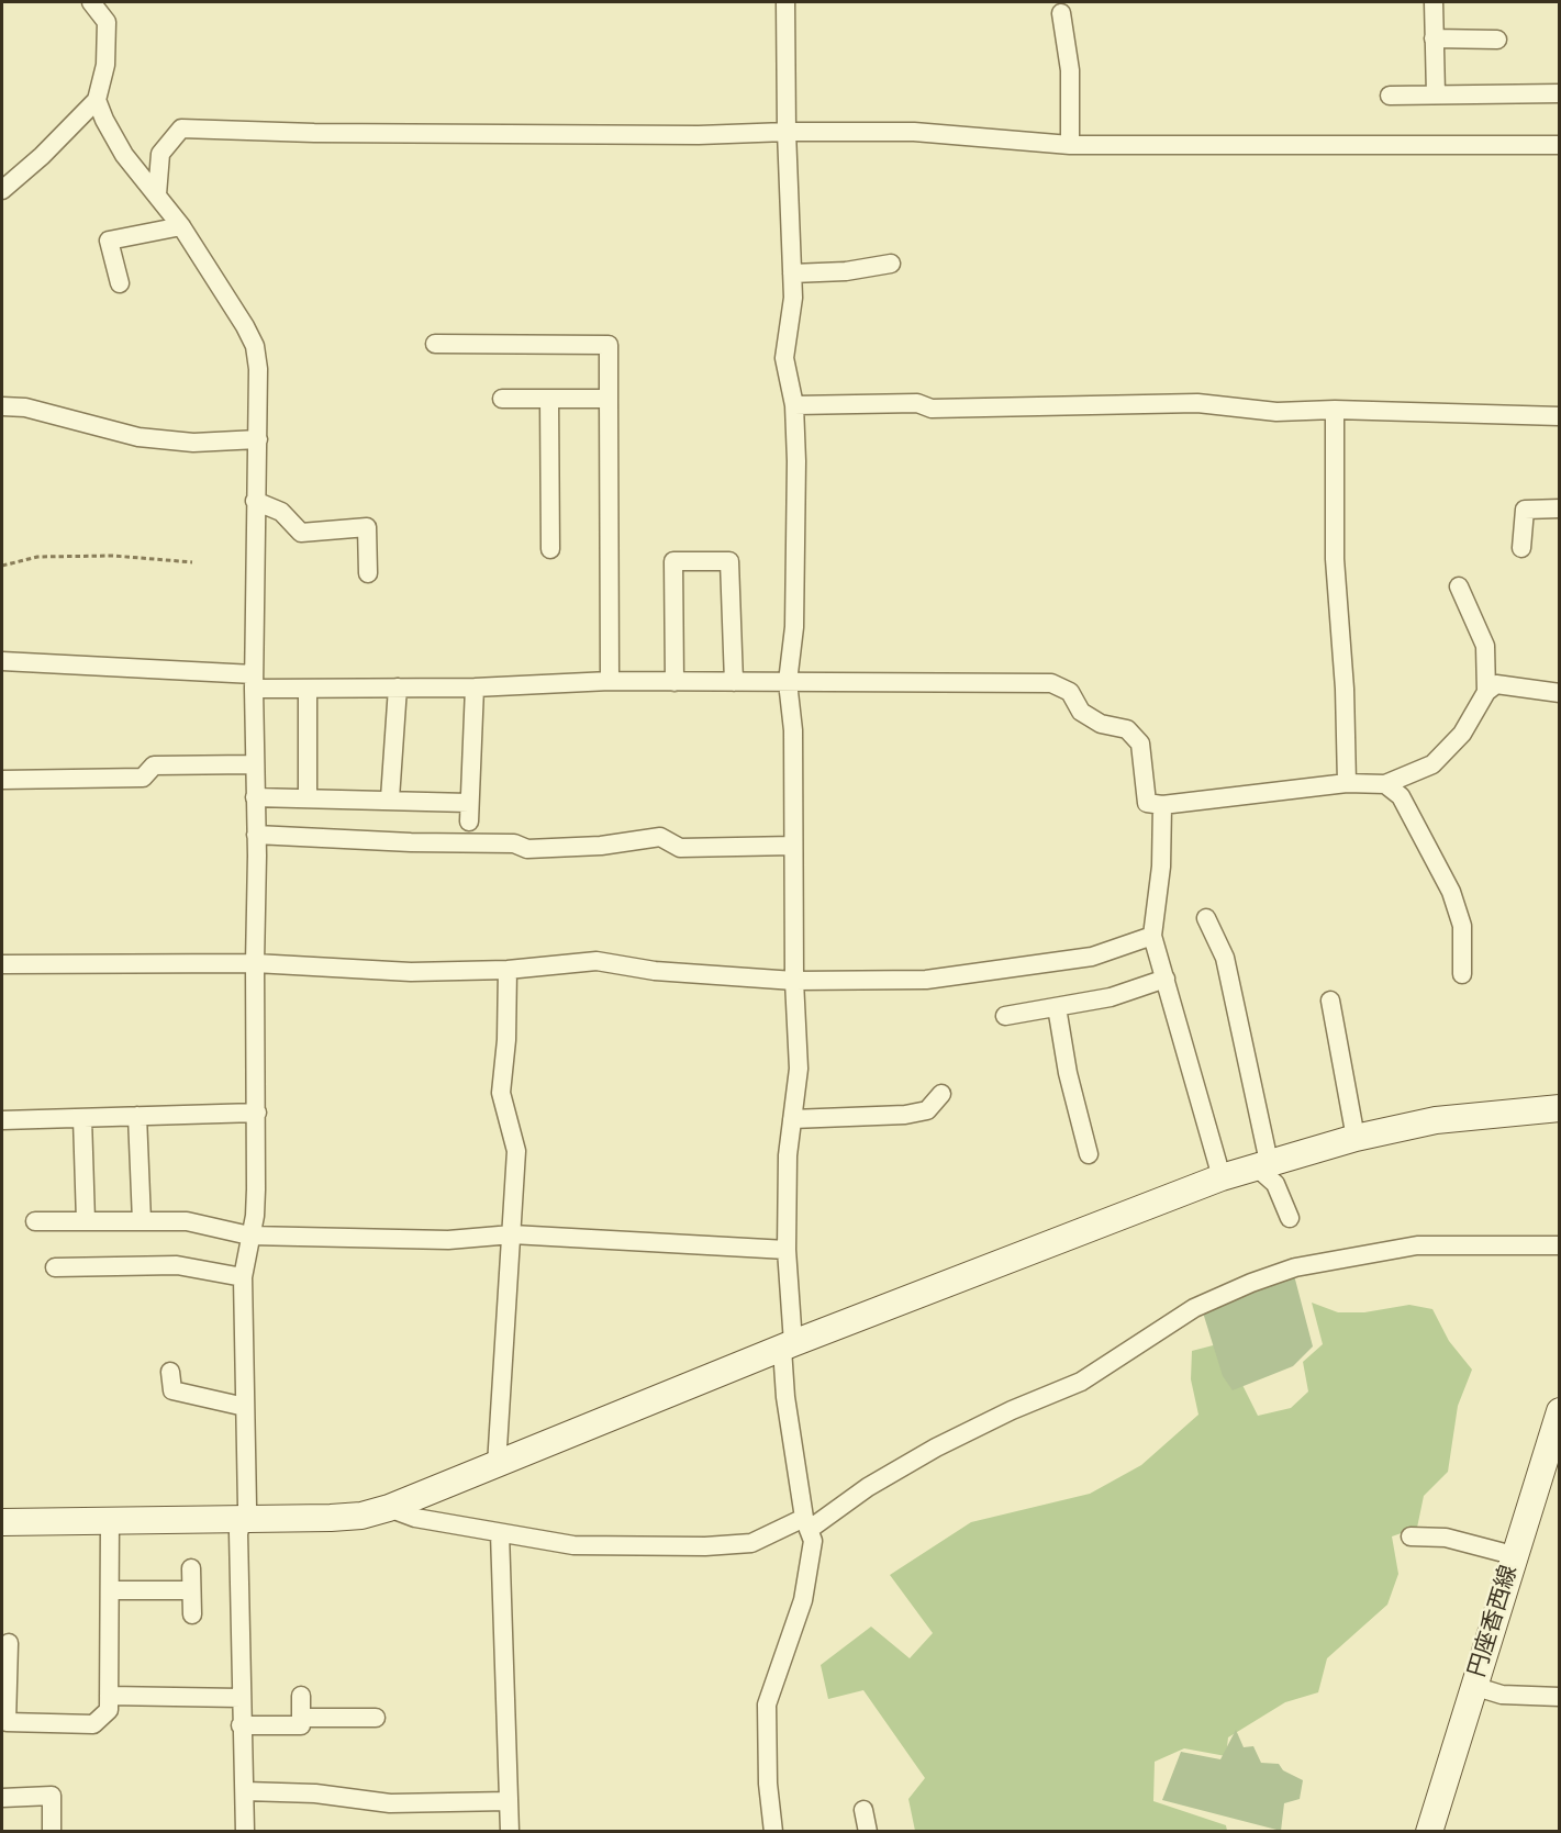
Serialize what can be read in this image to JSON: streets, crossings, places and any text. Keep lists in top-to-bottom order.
{
  "streets": {
    "street": ["円座香西線"]
  }
}
